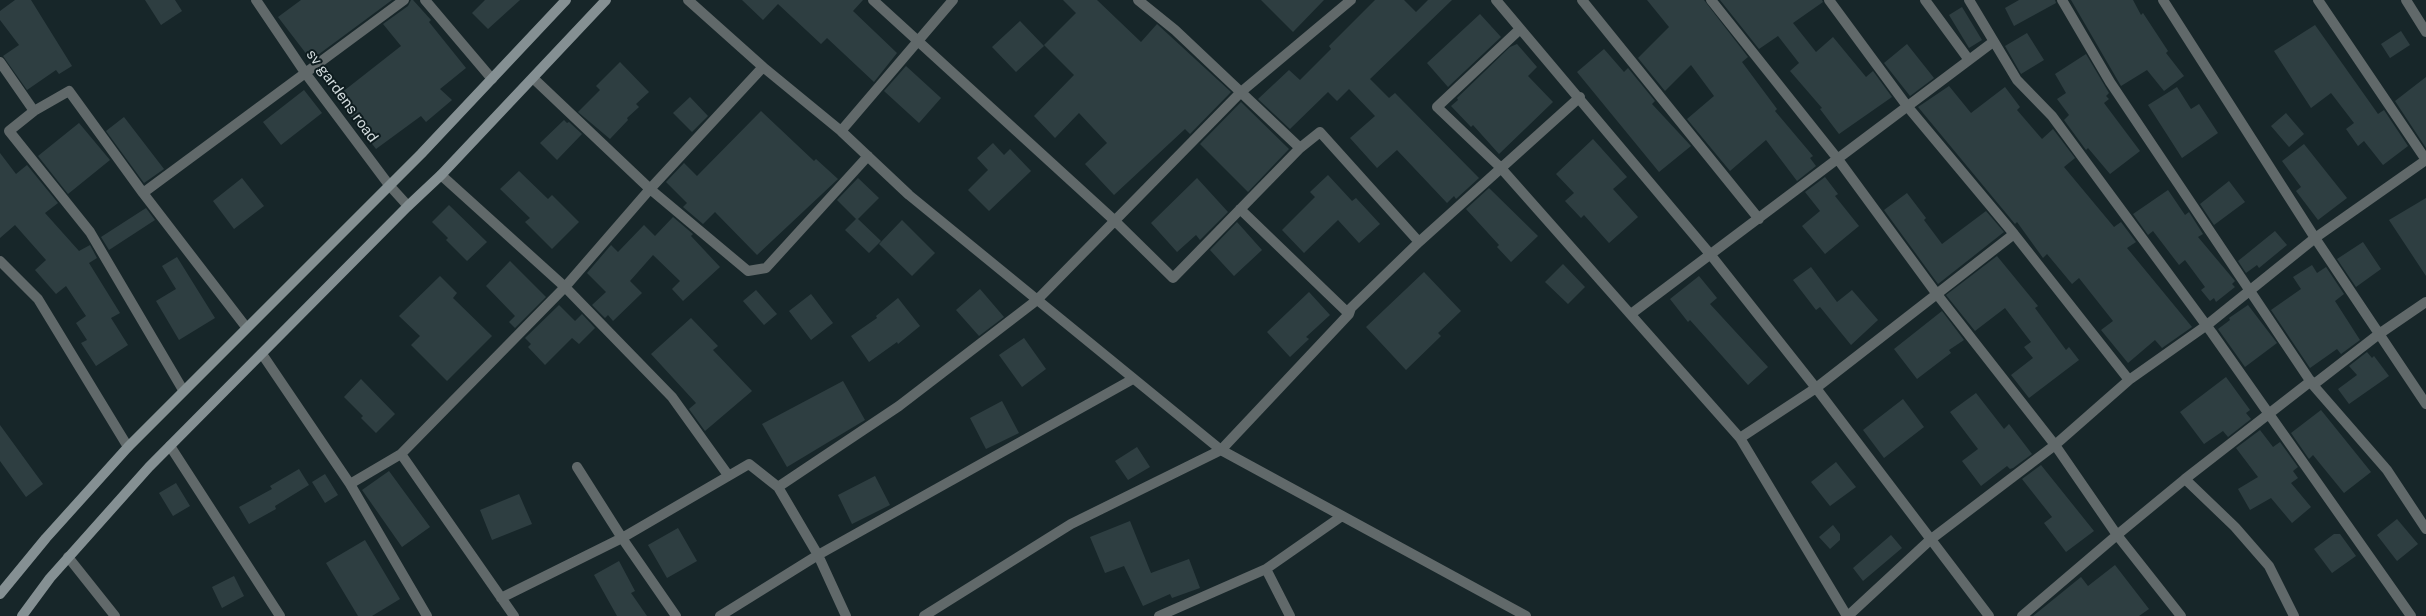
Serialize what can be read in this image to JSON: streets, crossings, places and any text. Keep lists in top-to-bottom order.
{
  "streets": {
    "street": ["sv gardens road"]
  }
}
